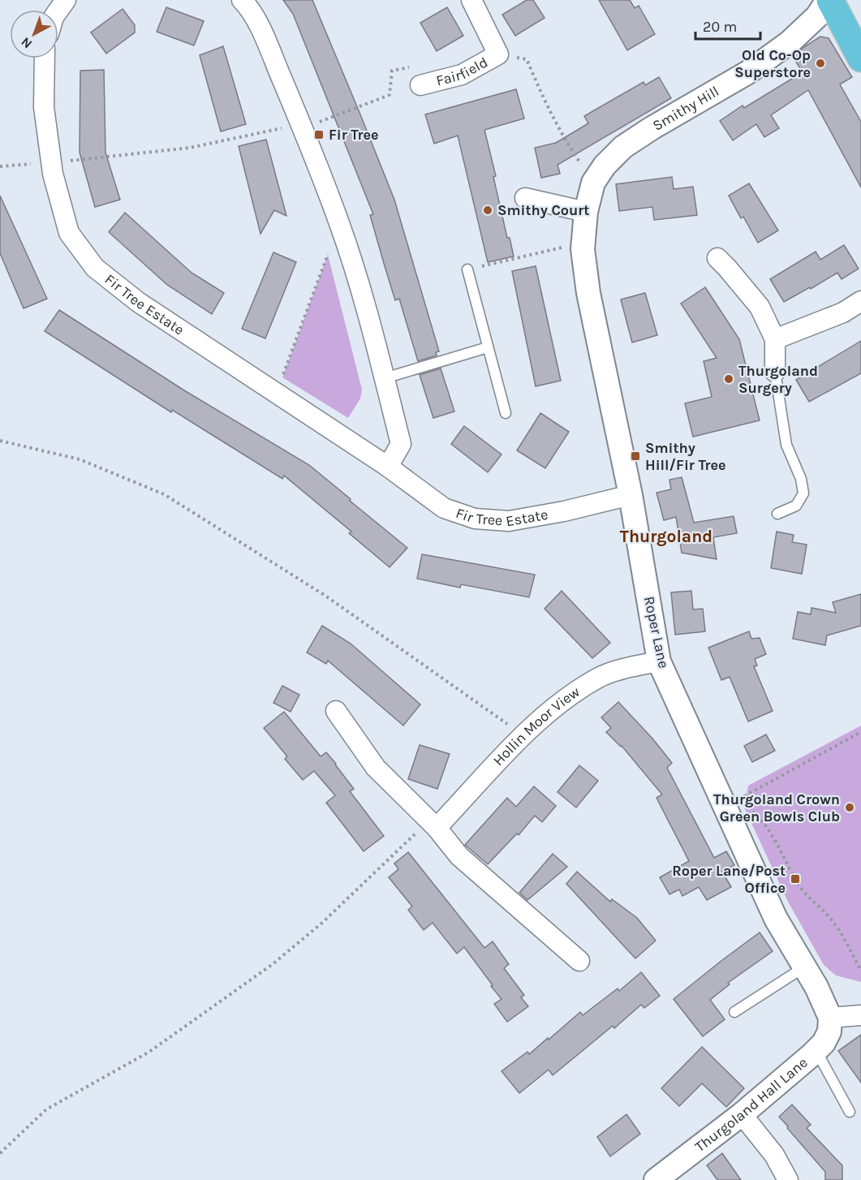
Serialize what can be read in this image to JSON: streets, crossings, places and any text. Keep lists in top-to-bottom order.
{
  "streets": {
    "street": [
      "Fairfield",
      "Smithy Hill",
      "Fir Tree Estate",
      "Roper Lane",
      "Hollin Moor View",
      "Thurgoland Hall Lane"
    ]
  },
  "crossings": [
    ["Smithy Hill", "Roper Lane"],
    ["Fir Tree Estate", "Roper Lane"],
    ["Roper Lane", "Hollin Moor View"],
    ["Roper Lane", "Thurgoland Hall Lane"]
  ],
  "districts": ["Thurgoland"],
  "places": {
    "other": [
      "Old Co-Op Superstore",
      "Smithy Court",
      "Thurgoland Surgery",
      "Thurgoland Crown Green Bowls Club"
    ],
    "transit": ["Fir Tree", "Smithy Hill/Fir Tree", "Roper Lane/Post Office"]
  },
  "scale_bar": "20 m",
  "north": "bottom left"
}
